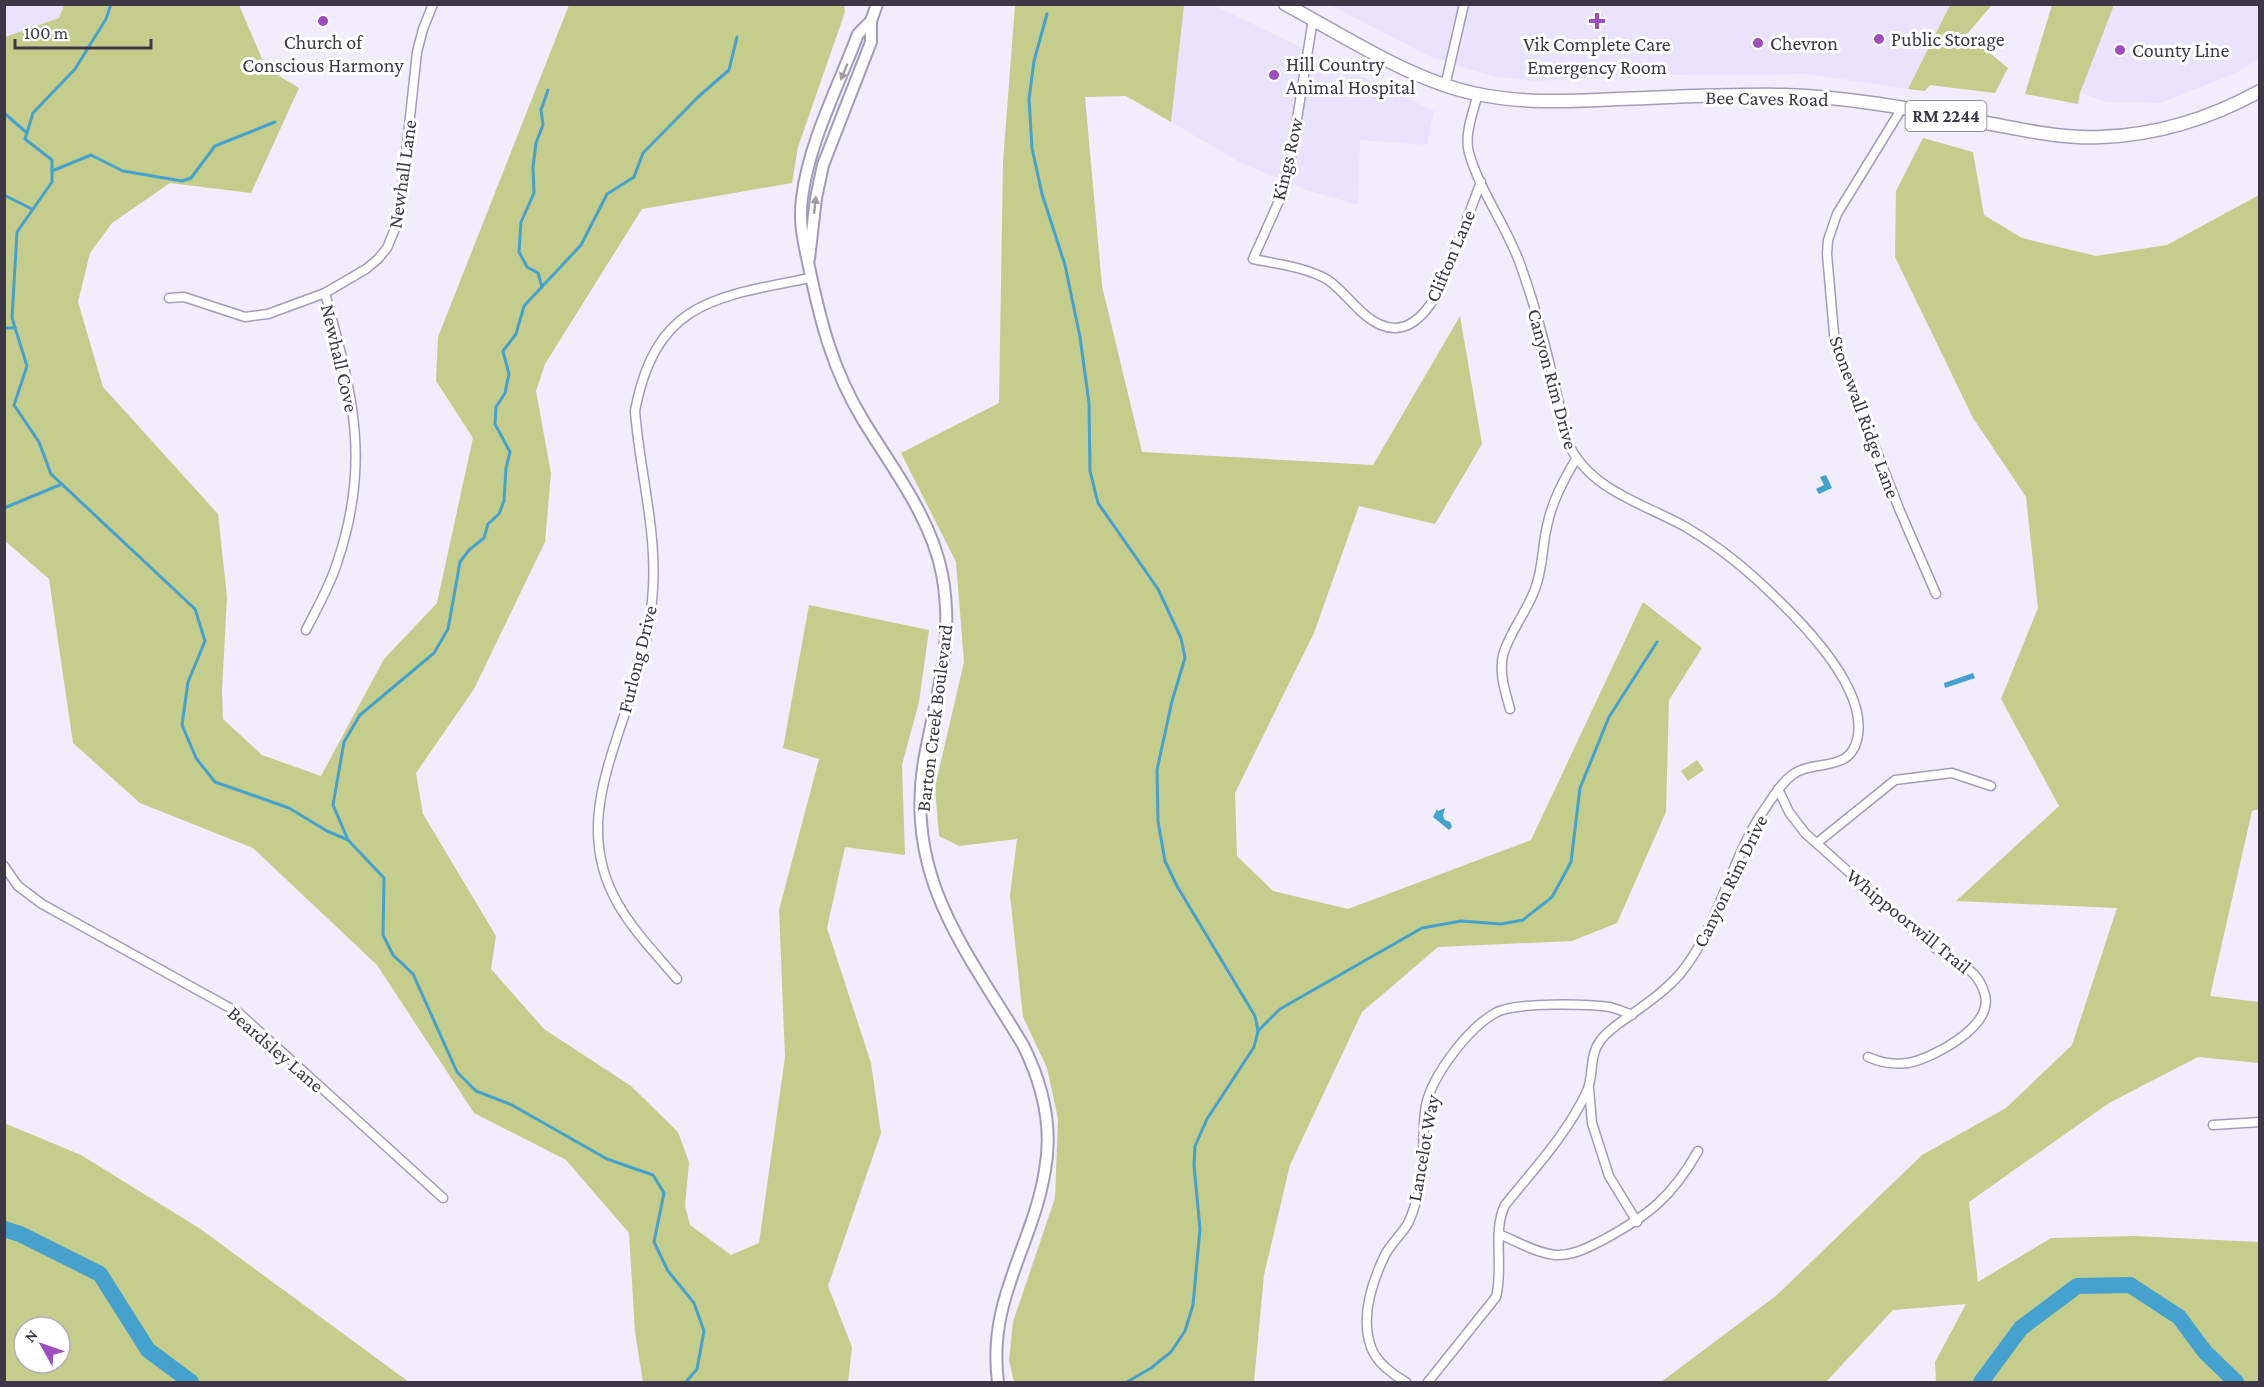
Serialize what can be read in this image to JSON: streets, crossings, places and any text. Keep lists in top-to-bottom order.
{
  "streets": {
    "main road": ["Bee Caves Road", "RM 2244"],
    "street": [
      "Kings Row",
      "Newhall Lane",
      "Clifton Lane",
      "Newhall Cove",
      "Canyon Rim Drive",
      "Stonewall Ridge Lane",
      "Furlong Drive",
      "Barton Creek Boulevard",
      "Whippoorwill Trail",
      "Beardsley Lane",
      "Lancelot Way"
    ]
  },
  "crossings": [
    ["Bee Caves Road", "Kings Row"],
    ["Bee Caves Road", "Canyon Rim Drive"],
    ["Bee Caves Road", "Stonewall Ridge Lane"],
    ["Kings Row", "Clifton Lane"],
    ["Newhall Lane", "Newhall Cove"],
    ["Clifton Lane", "Canyon Rim Drive"],
    ["Canyon Rim Drive", "Whippoorwill Trail"],
    ["Canyon Rim Drive", "Lancelot Way"],
    ["Furlong Drive", "Barton Creek Boulevard"]
  ],
  "places": {
    "other": [
      "Church of Conscious Harmony",
      "Public Storage",
      "Chevron",
      "County Line",
      "Hill Country Animal Hospital"
    ],
    "health": ["Vik Complete Care Emergency Room"]
  },
  "scale_bar": "100 m",
  "north": "top left"
}
